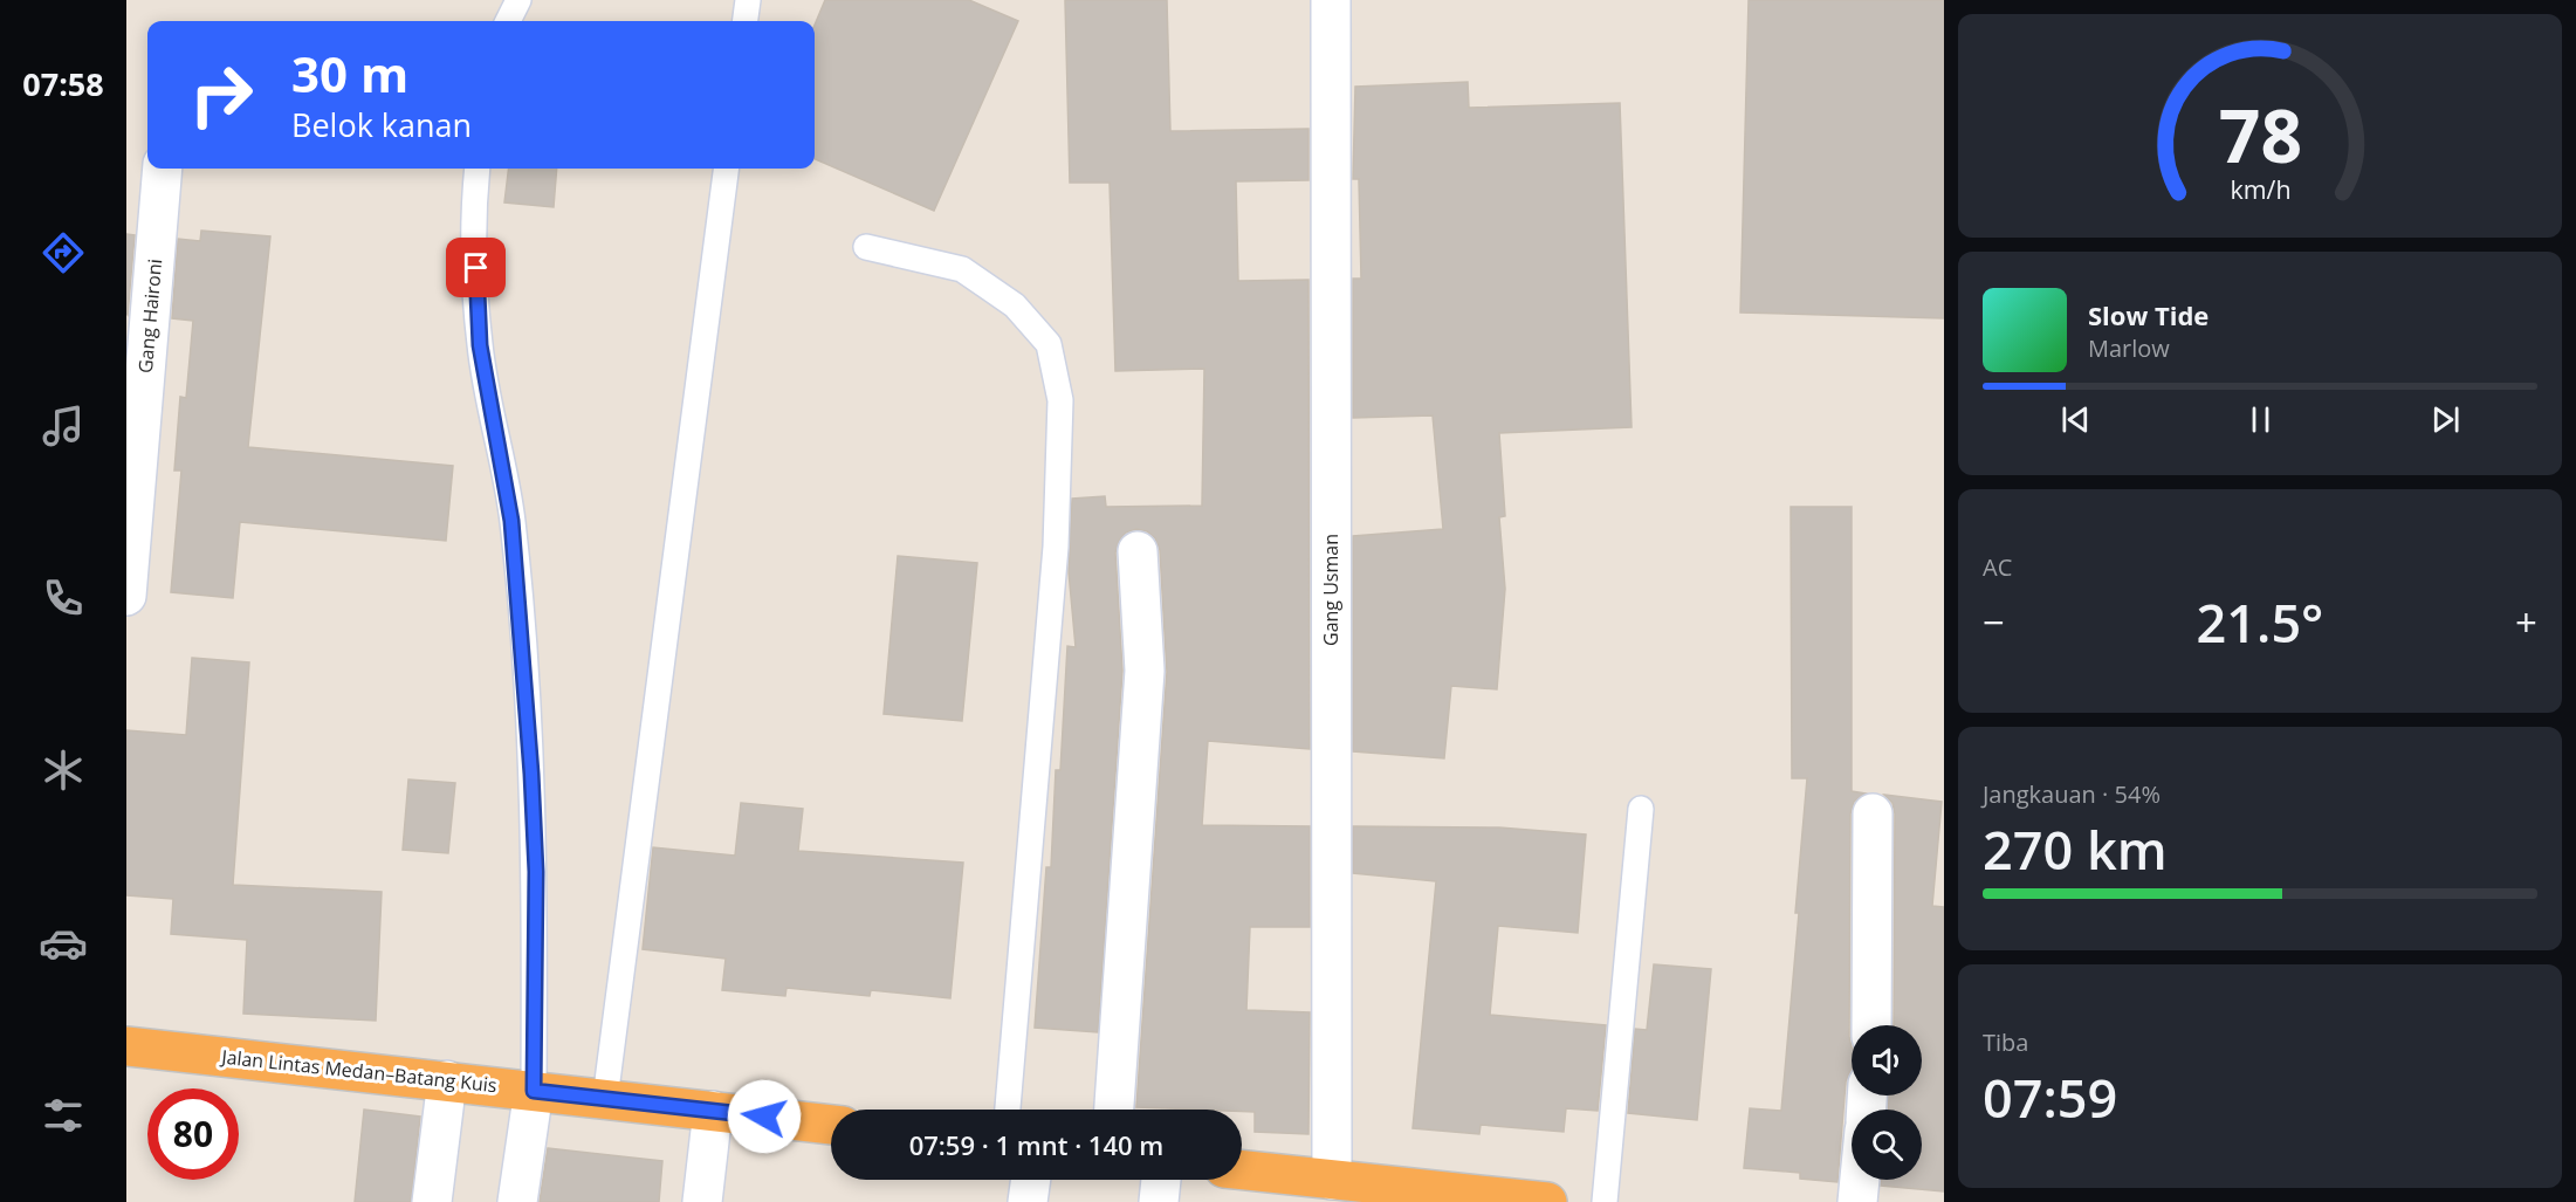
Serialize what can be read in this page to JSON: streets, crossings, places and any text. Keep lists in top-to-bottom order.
{
  "streets": {
    "highway": ["Jalan Lintas Medan–Batang Kuis"],
    "street": ["Gang Haironi", "Gang Usman"]
  },
  "page": {
    "tabs": "07:58",
    "turn": ["30 m", "Belok kanan"],
    "song": ["Slow Tide", "Marlow"],
    "tile": [
      "AC",
      ["Jangkauan · 54%", "270 km"],
      ["Tiba", "07:59"]
    ],
    "heat": ["−", "21.5°", "+"],
    "limit": "80",
    "trip": "07:59 · 1 mnt · 140 m",
    "gauge": ["78", "km/h"]
  }
}
